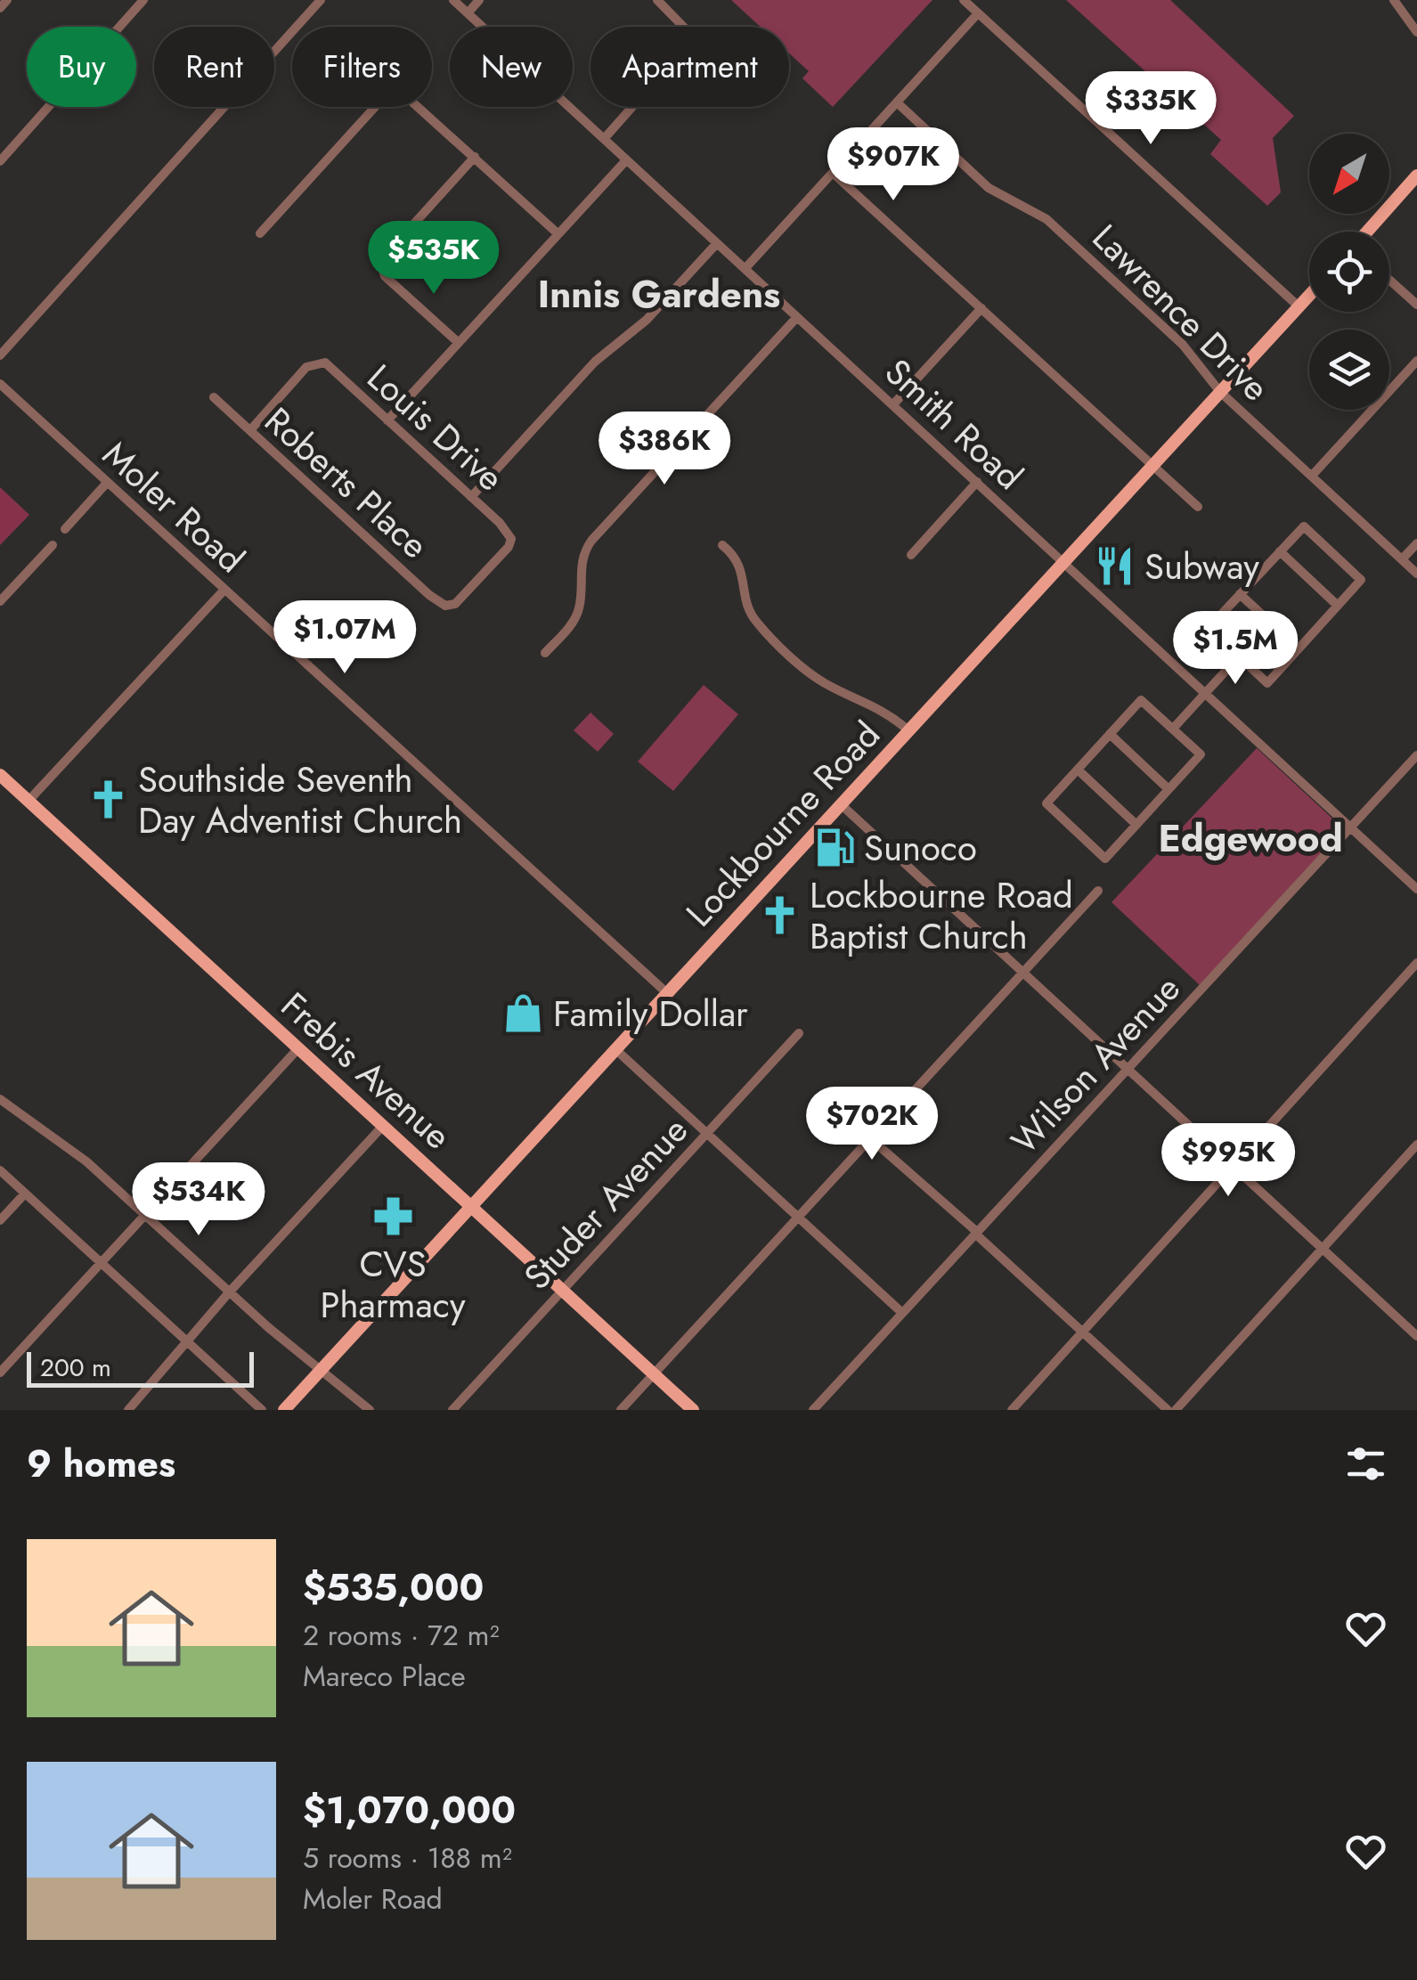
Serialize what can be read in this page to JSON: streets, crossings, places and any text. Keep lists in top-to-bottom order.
{
  "streets": {
    "main road": ["Lockbourne Road", "Frebis Avenue"],
    "street": [
      "Lawrence Drive",
      "Smith Road",
      "Louis Drive",
      "Roberts Place",
      "Moler Road",
      "Wilson Avenue",
      "Studer Avenue"
    ]
  },
  "crossings": [
    ["Lawrence Drive", "Lockbourne Road"],
    ["Smith Road", "Lockbourne Road"],
    ["Smith Road", "Wilson Avenue"],
    ["Louis Drive", "Roberts Place"],
    ["Moler Road", "Lockbourne Road"],
    ["Lockbourne Road", "Frebis Avenue"],
    ["Frebis Avenue", "Studer Avenue"]
  ],
  "districts": ["Innis Gardens", "Edgewood"],
  "places": {
    "restaurant": ["Subway"],
    "church": ["Southside Seventh Day Adventist Church", "Lockbourne Road Baptist Church"],
    "fuel station": ["Sunoco"],
    "shop": ["Family Dollar"],
    "pharmacy": ["CVS Pharmacy"]
  },
  "scale_bar": "200 m",
  "north": "bottom left",
  "page": {
    "chip": [
      "Buy",
      "Rent",
      "Filters",
      "New",
      "Apartment"
    ],
    "price": [
      "$335K",
      "$907K",
      "$535K",
      "$386K",
      "$1.07M",
      "$1.5M",
      "$702K",
      "$995K",
      "$534K"
    ],
    "scale": "200 m",
    "heading": "9 homes",
    "list": [
      {
        "name": "$535,000",
        "note": "2 rooms · 72 m² · Mareco Place"
      },
      {
        "name": "$1,070,000",
        "note": "5 rooms · 188 m² · Moler Road"
      }
    ]
  }
}
